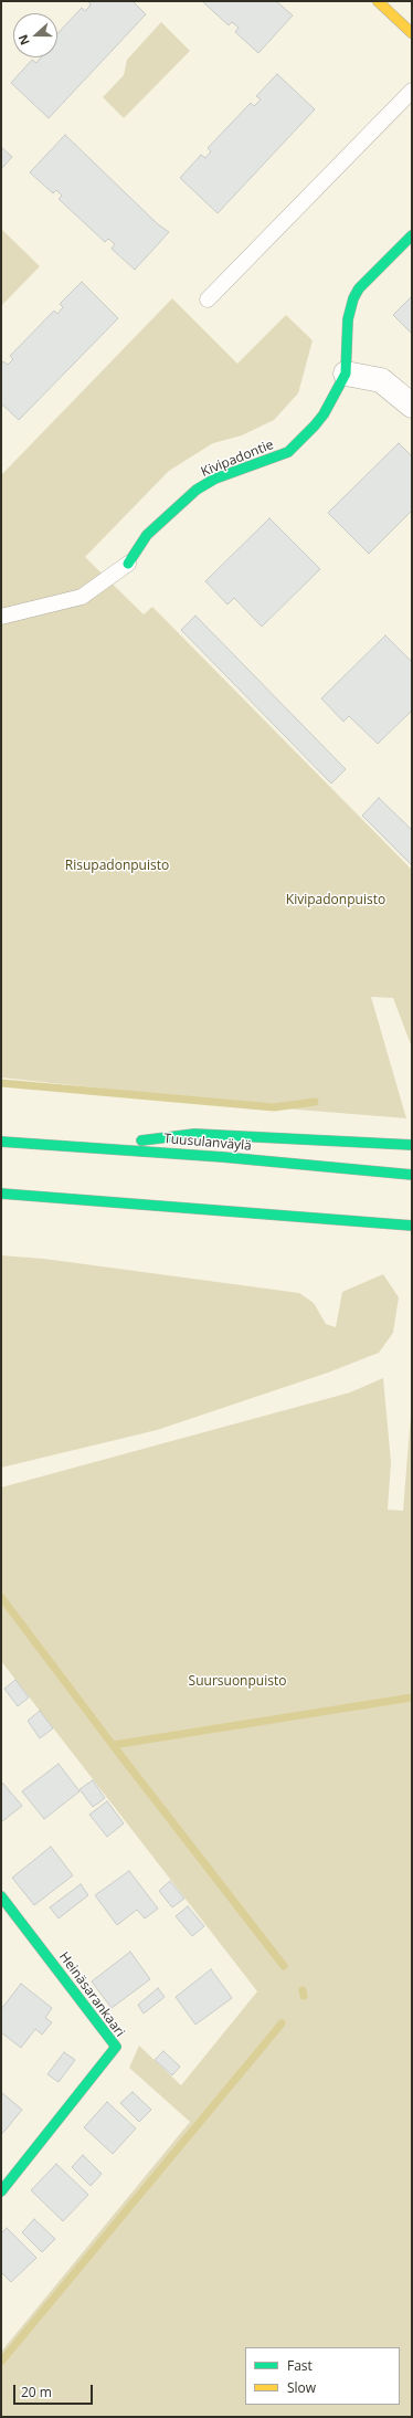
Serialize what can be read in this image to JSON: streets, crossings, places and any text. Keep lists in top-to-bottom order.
{
  "streets": {
    "main road": ["Kivipadontie", "Tuusulanväylä", "Heinäsarankaari"]
  },
  "parks": ["Risupadonpuisto", "Kivipadonpuisto", "Suursuonpuisto"],
  "legend": ["Fast", "Slow"],
  "scale_bar": "20 m",
  "north": "left"
}
